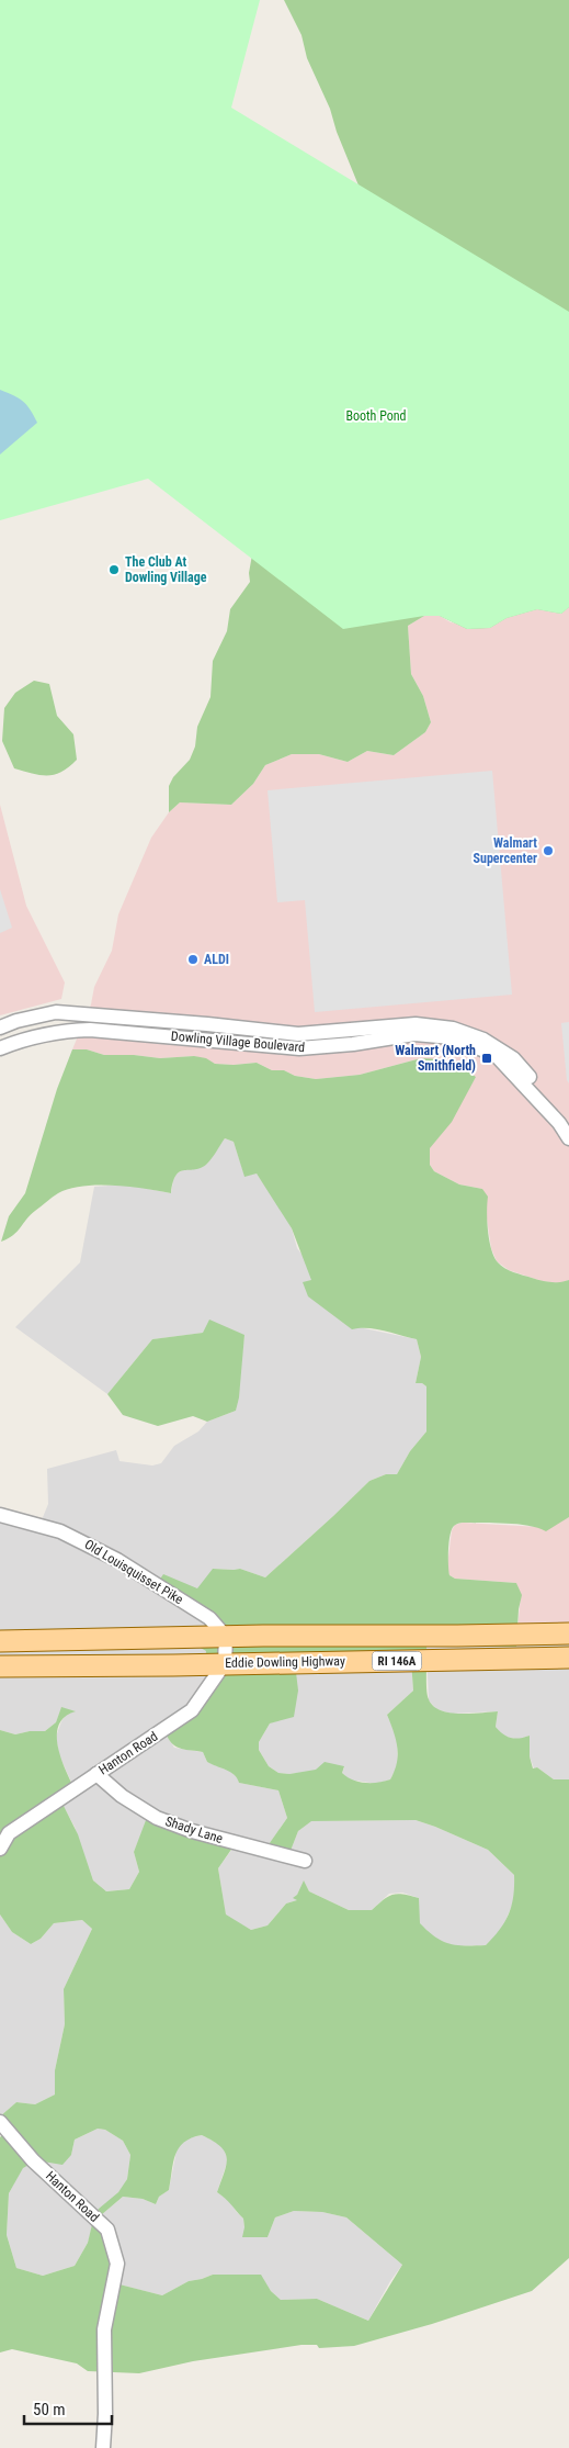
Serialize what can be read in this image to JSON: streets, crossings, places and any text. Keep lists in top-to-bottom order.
{
  "streets": {
    "main road": ["RI 146A", "Eddie Dowling Highway"],
    "street": [
      "Dowling Village Boulevard",
      "Old Louisquisset Pike",
      "Hanton Road",
      "Shady Lane"
    ]
  },
  "crossings": [
    ["Old Louisquisset Pike", "Eddie Dowling Highway"],
    ["Eddie Dowling Highway", "Hanton Road"],
    ["Hanton Road", "Shady Lane"]
  ],
  "parks": ["Booth Pond"],
  "places": {
    "other": ["The Club At Dowling Village", "Walmart Supercenter", "ALDI"],
    "transit": ["Walmart (North Smithfield)"]
  },
  "scale_bar": "50 m"
}
